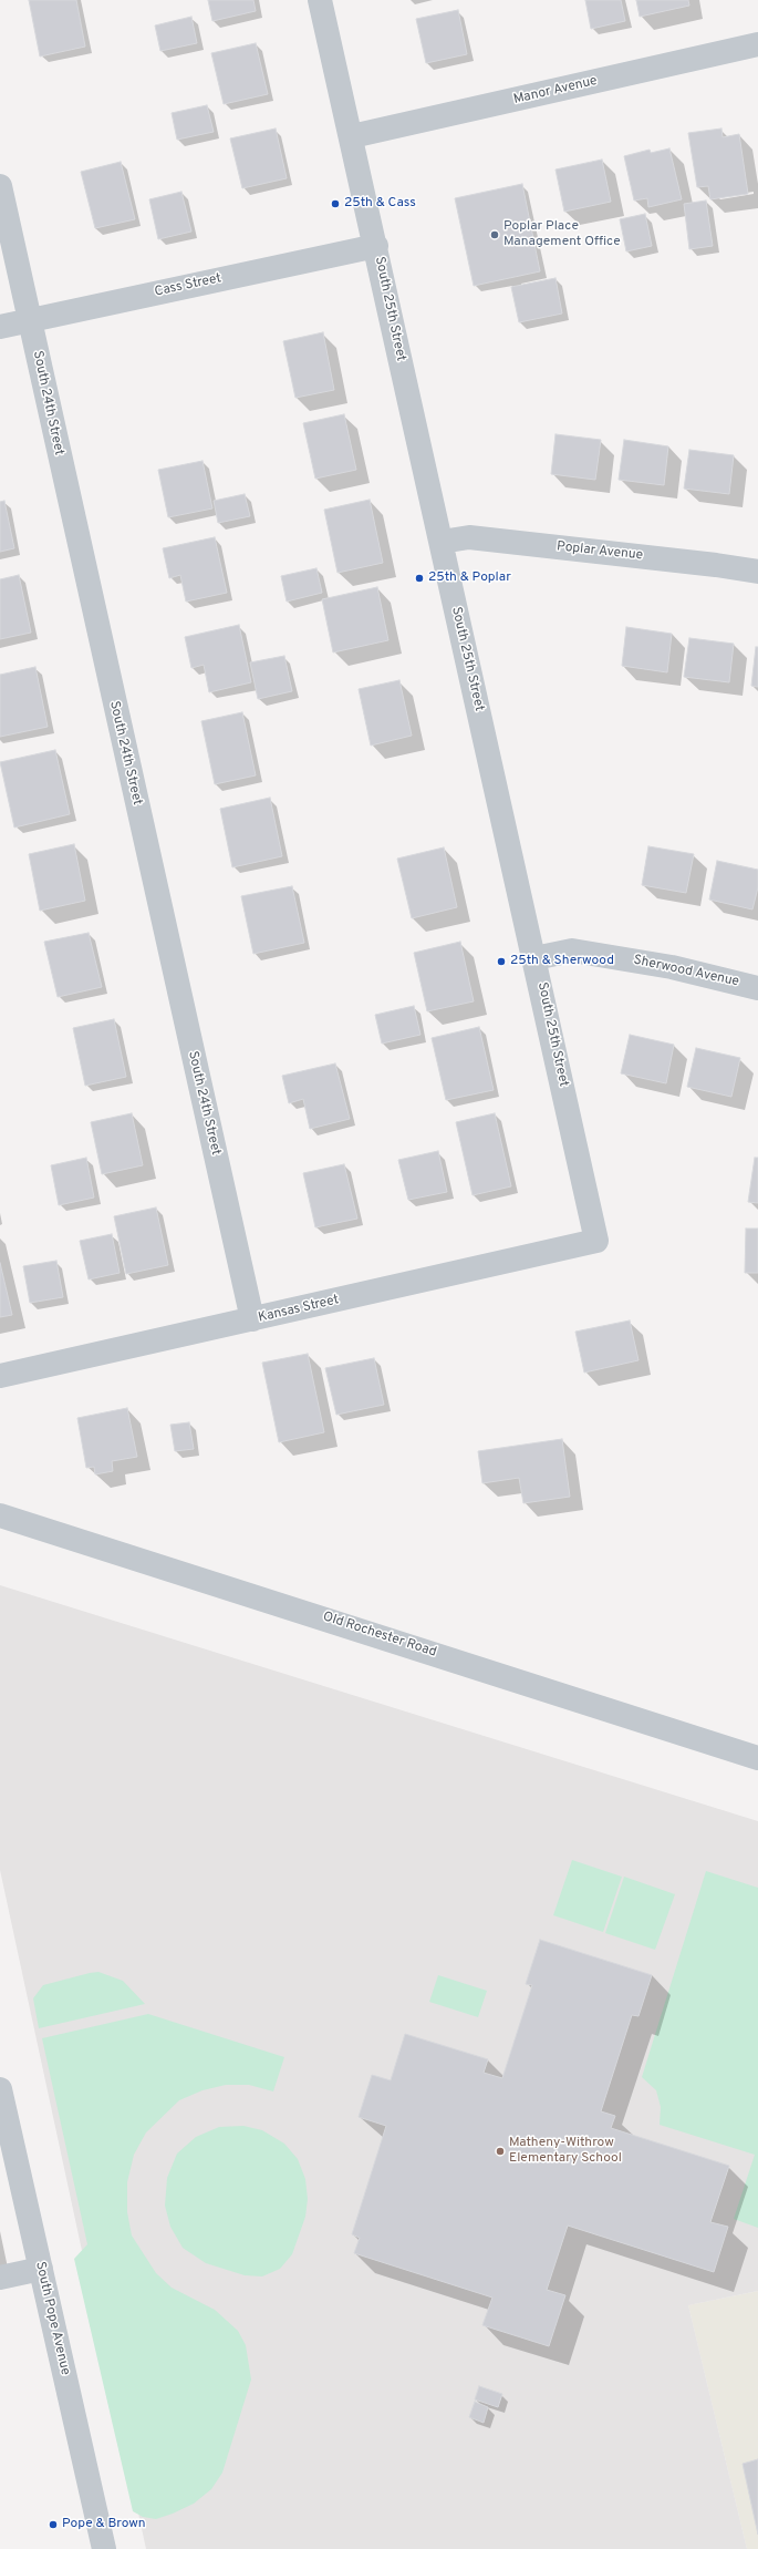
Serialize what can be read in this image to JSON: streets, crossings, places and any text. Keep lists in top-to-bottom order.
{
  "streets": {
    "street": [
      "Manor Avenue",
      "Cass Street",
      "South 25th Street",
      "South 24th Street",
      "Poplar Avenue",
      "Sherwood Avenue",
      "Kansas Street",
      "Old Rochester Road",
      "South Pope Avenue"
    ]
  },
  "crossings": [
    ["Manor Avenue", "South 25th Street"],
    ["Cass Street", "South 25th Street"],
    ["Cass Street", "South 24th Street"],
    ["South 25th Street", "Poplar Avenue"],
    ["South 25th Street", "Sherwood Avenue"],
    ["South 25th Street", "Kansas Street"],
    ["South 24th Street", "Kansas Street"]
  ],
  "places": [
    "25th & Cass",
    "Poplar Place Management Office",
    "25th & Poplar",
    "25th & Sherwood",
    "Matheny-Withrow Elementary School",
    "Pope & Brown"
  ]
}
